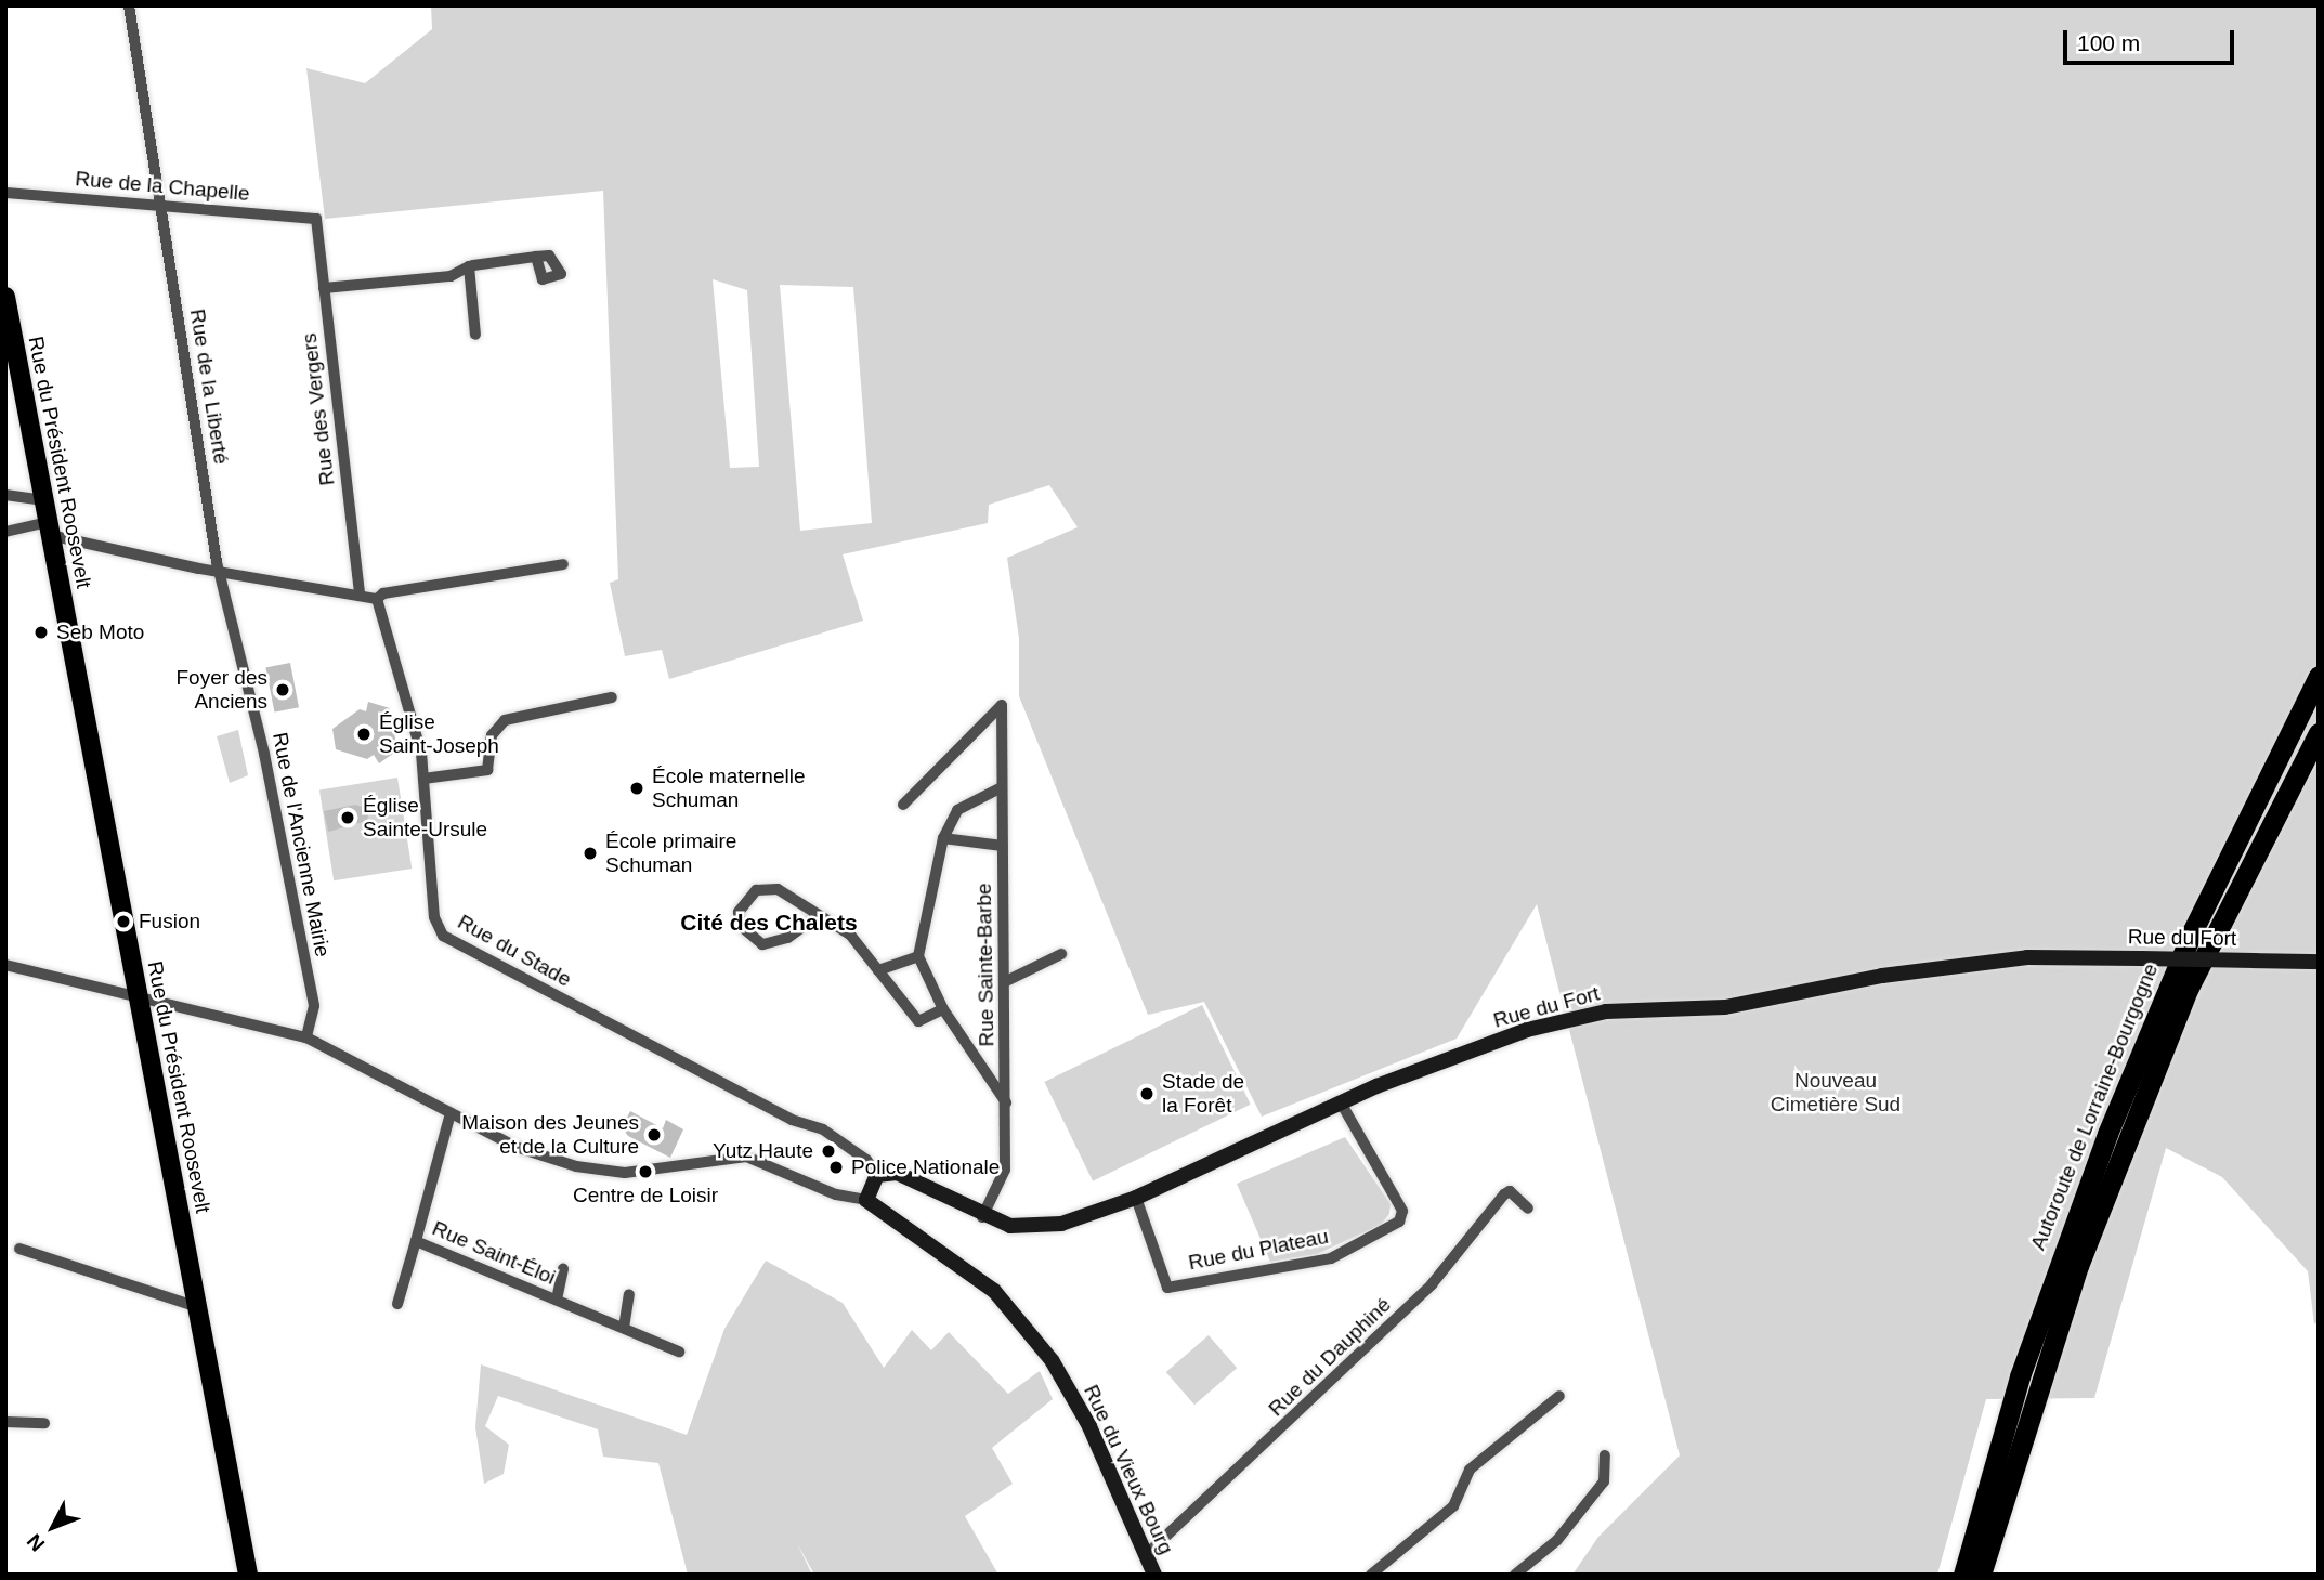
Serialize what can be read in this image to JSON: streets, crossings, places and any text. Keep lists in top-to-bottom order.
{
  "streets": {
    "highway": ["Autoroute de Lorraine-Bourgogne"],
    "main road": ["Rue du Président Roosevelt"],
    "street": [
      "Rue de la Chapelle",
      "Rue de la Liberté",
      "Rue des Vergers",
      "Rue de l'Ancienne Mairie",
      "Rue du Fort",
      "Rue du Stade",
      "Rue Sainte-Barbe",
      "Rue du Plateau",
      "Rue Saint-Éloi",
      "Rue du Dauphiné",
      "Rue du Vieux Bourg"
    ]
  },
  "crossings": [
    ["Rue de la Chapelle", "Rue de la Liberté"],
    ["Rue de la Chapelle", "Rue des Vergers"],
    ["Rue de la Liberté", "Rue de l'Ancienne Mairie"],
    ["Rue du Fort", "Rue du Stade"],
    ["Rue du Fort", "Rue Sainte-Barbe"],
    ["Rue du Fort", "Rue du Plateau"],
    ["Rue du Dauphiné", "Rue du Vieux Bourg"]
  ],
  "districts": ["Cité des Chalets"],
  "parks": ["Nouveau Cimetière Sud"],
  "places": [
    "Seb Moto",
    "Foyer des Anciens",
    "Église Saint-Joseph",
    "École maternelle Schuman",
    "Église Sainte-Ursule",
    "École primaire Schuman",
    "Fusion",
    "Stade de la Forêt",
    "Maison des Jeunes et de la Culture",
    "Yutz Haute",
    "Police Nationale",
    "Centre de Loisir"
  ],
  "scale_bar": "100 m",
  "north": "bottom left"
}
